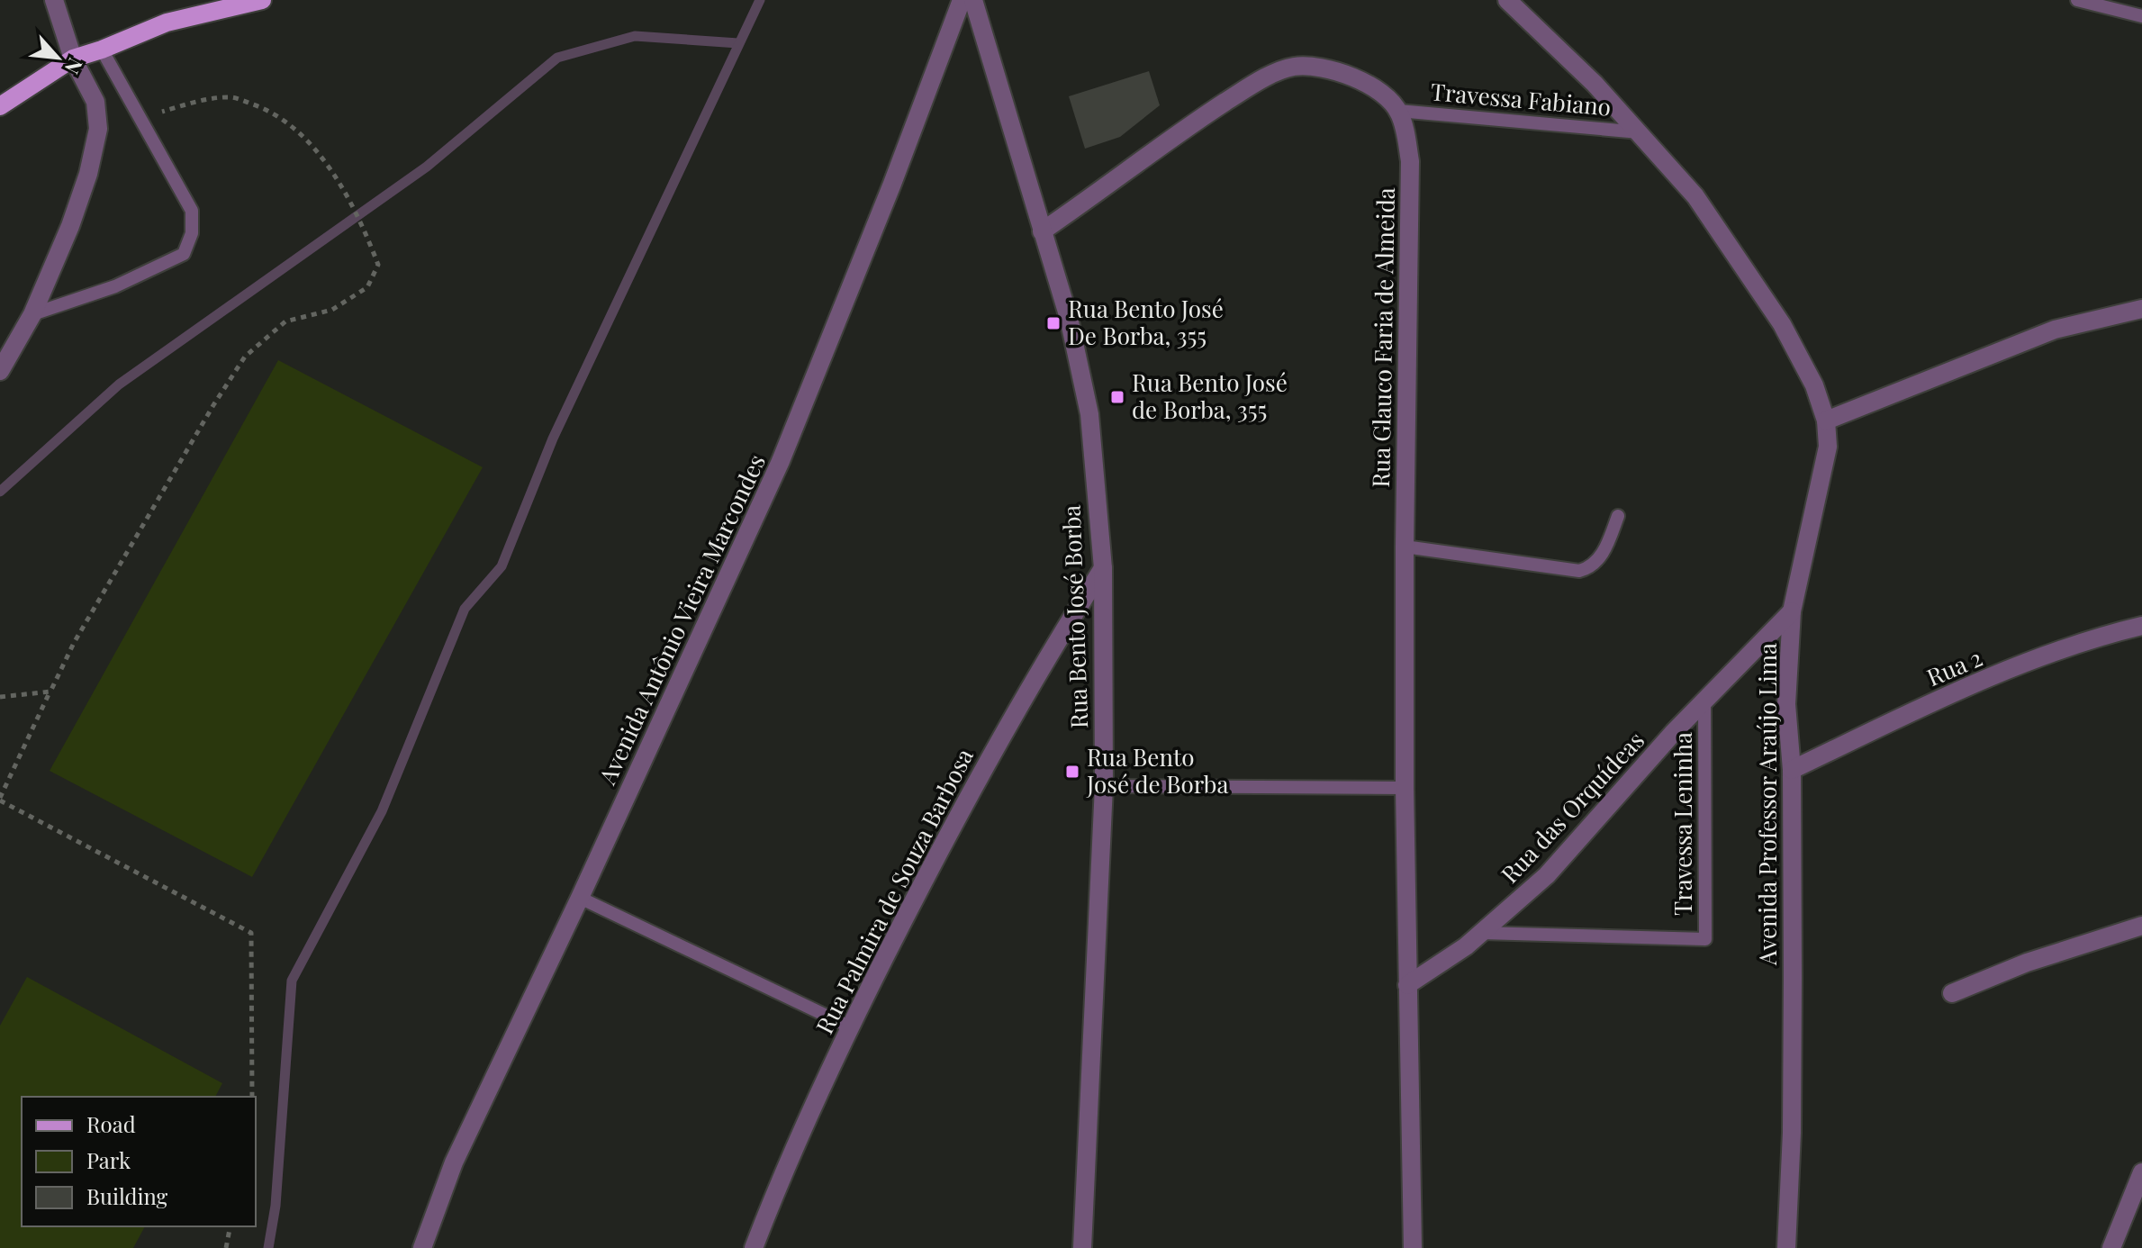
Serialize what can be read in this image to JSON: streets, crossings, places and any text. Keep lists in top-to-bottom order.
{
  "streets": {
    "street": [
      "Rua Glauco Faria de Almeida",
      "Rua Bento José Borba",
      "Avenida Antônio Vieira Marcondes",
      "Rua 2",
      "Avenida Professor Araújo Lima",
      "Rua das Orquídeas",
      "Rua Palmira de Souza Barbosa"
    ],
    "lane": ["Travessa Fabiano", "Travessa Leninha"]
  },
  "crossings": [
    ["Travessa Fabiano", "Rua Glauco Faria de Almeida"],
    ["Travessa Fabiano", "Avenida Professor Araújo Lima"],
    ["Rua Glauco Faria de Almeida", "Rua das Orquídeas"],
    ["Rua Bento José Borba", "Rua Palmira de Souza Barbosa"],
    ["Rua 2", "Avenida Professor Araújo Lima"],
    ["Avenida Professor Araújo Lima", "Rua das Orquídeas"],
    ["Rua das Orquídeas", "Travessa Leninha"]
  ],
  "places": {
    "transit": ["Rua Bento José De Borba, 355", "Rua Bento José de Borba, 355", "Rua Bento José de Borba"]
  },
  "legend": ["Road", "Park", "Building"],
  "north": "bottom right"
}
